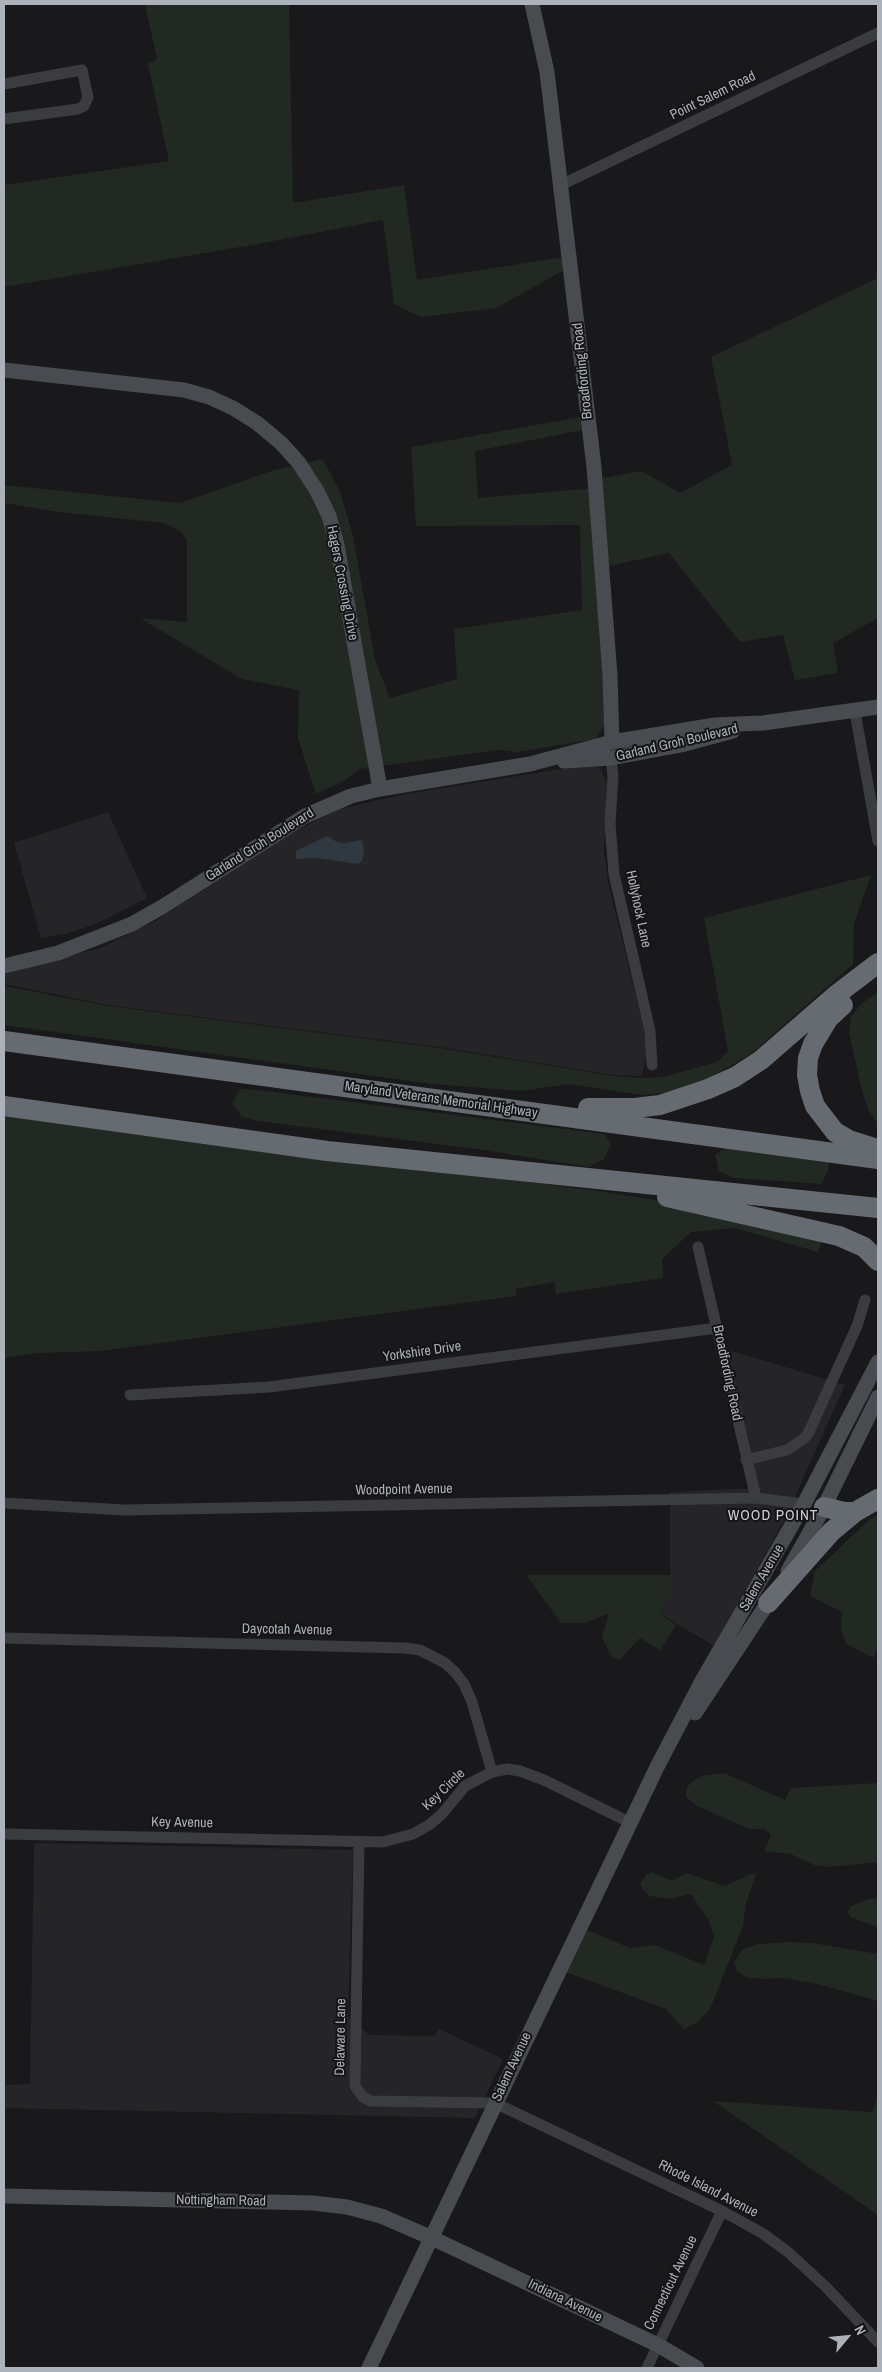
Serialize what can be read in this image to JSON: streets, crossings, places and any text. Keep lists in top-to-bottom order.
{
  "streets": {
    "highway": ["Maryland Veterans Memorial Highway"],
    "street": [
      "Point Salem Road",
      "Broadfording Road",
      "Hagers Crossing Drive",
      "Garland Groh Boulevard",
      "Hollyhock Lane",
      "Yorkshire Drive",
      "Woodpoint Avenue",
      "Salem Avenue",
      "Daycotah Avenue",
      "Key Circle",
      "Key Avenue",
      "Delaware Lane",
      "Rhode Island Avenue",
      "Nottingham Road",
      "Connecticut Avenue",
      "Indiana Avenue"
    ]
  },
  "crossings": [
    ["Point Salem Road", "Broadfording Road"],
    ["Broadfording Road", "Garland Groh Boulevard"],
    ["Broadfording Road", "Yorkshire Drive"],
    ["Broadfording Road", "Woodpoint Avenue"],
    ["Hagers Crossing Drive", "Garland Groh Boulevard"],
    ["Garland Groh Boulevard", "Hollyhock Lane"],
    ["Woodpoint Avenue", "Salem Avenue"],
    ["Salem Avenue", "Key Circle"],
    ["Salem Avenue", "Delaware Lane"],
    ["Salem Avenue", "Rhode Island Avenue"],
    ["Salem Avenue", "Nottingham Road"],
    ["Salem Avenue", "Indiana Avenue"],
    ["Daycotah Avenue", "Key Circle"],
    ["Key Circle", "Key Avenue"],
    ["Key Circle", "Delaware Lane"],
    ["Key Avenue", "Delaware Lane"],
    ["Delaware Lane", "Rhode Island Avenue"],
    ["Rhode Island Avenue", "Connecticut Avenue"],
    ["Nottingham Road", "Indiana Avenue"],
    ["Connecticut Avenue", "Indiana Avenue"]
  ],
  "districts": ["WOOD POINT"],
  "north": "top right"
}
